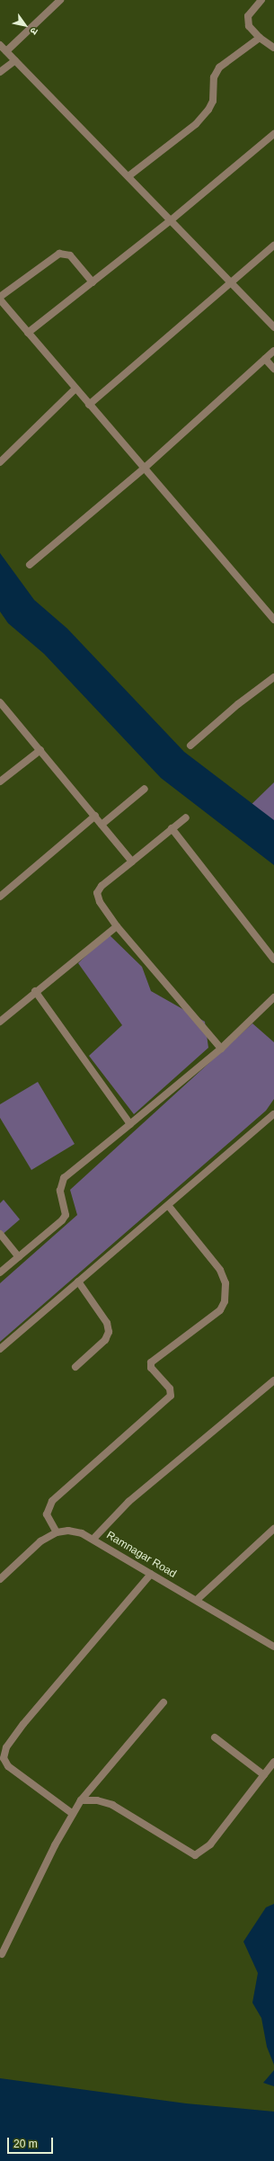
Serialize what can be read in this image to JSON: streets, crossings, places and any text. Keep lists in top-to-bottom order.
{
  "streets": {
    "street": ["Ramnagar Road"]
  },
  "scale_bar": "20 m",
  "north": "bottom right"
}
